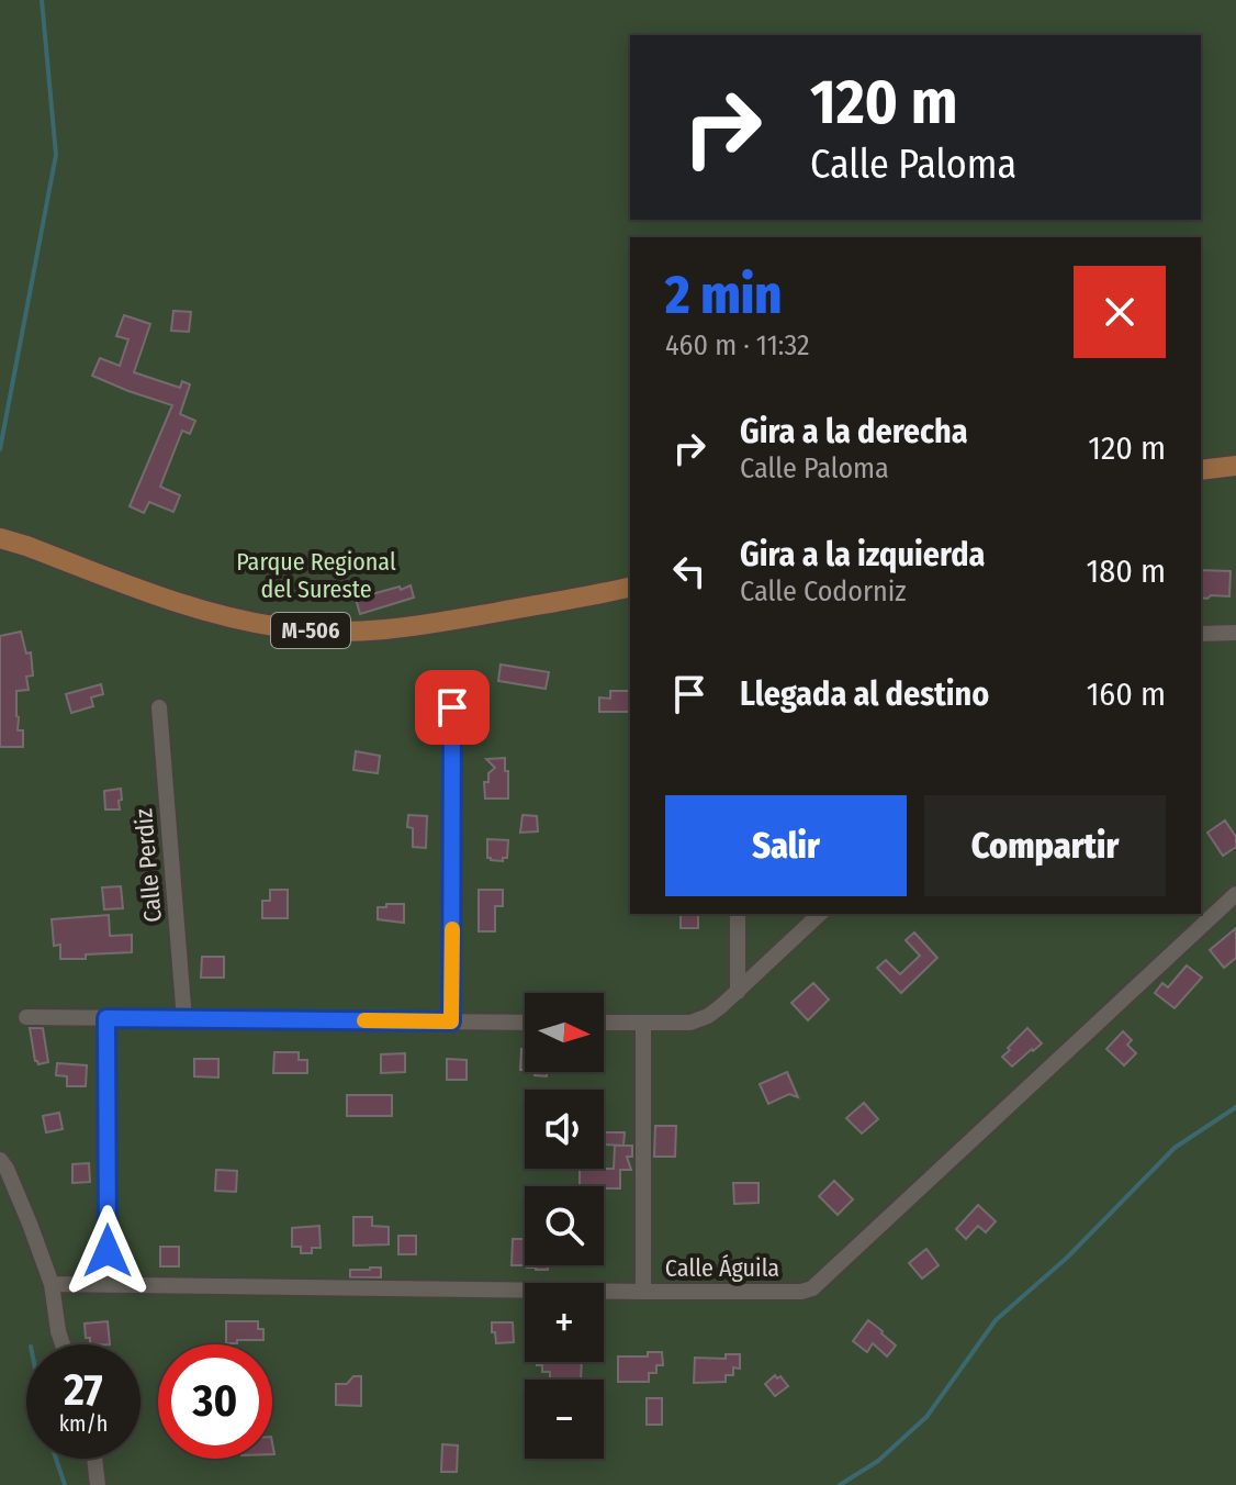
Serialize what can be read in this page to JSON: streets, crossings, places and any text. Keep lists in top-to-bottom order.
{
  "streets": {
    "main road": ["M-506"],
    "street": ["Calle Perdiz", "Calle Águila"]
  },
  "parks": ["Parque Regional del Sureste"],
  "north": "right",
  "page": {
    "turn": ["120 m", "Calle Paloma"],
    "heading": ["2 min", "460 m · 11:32"],
    "list": [
      {
        "name": "Gira a la derecha",
        "note": "Calle Paloma",
        "value": "120 m"
      },
      {
        "name": "Gira a la izquierda",
        "note": "Calle Codorniz",
        "value": "180 m"
      },
      {
        "name": "Llegada al destino",
        "value": "160 m"
      }
    ],
    "buttons": ["Salir", "Compartir"],
    "map_buttons": ["+", "−"],
    "speed": "27 km/h",
    "limit": "30"
  }
}
